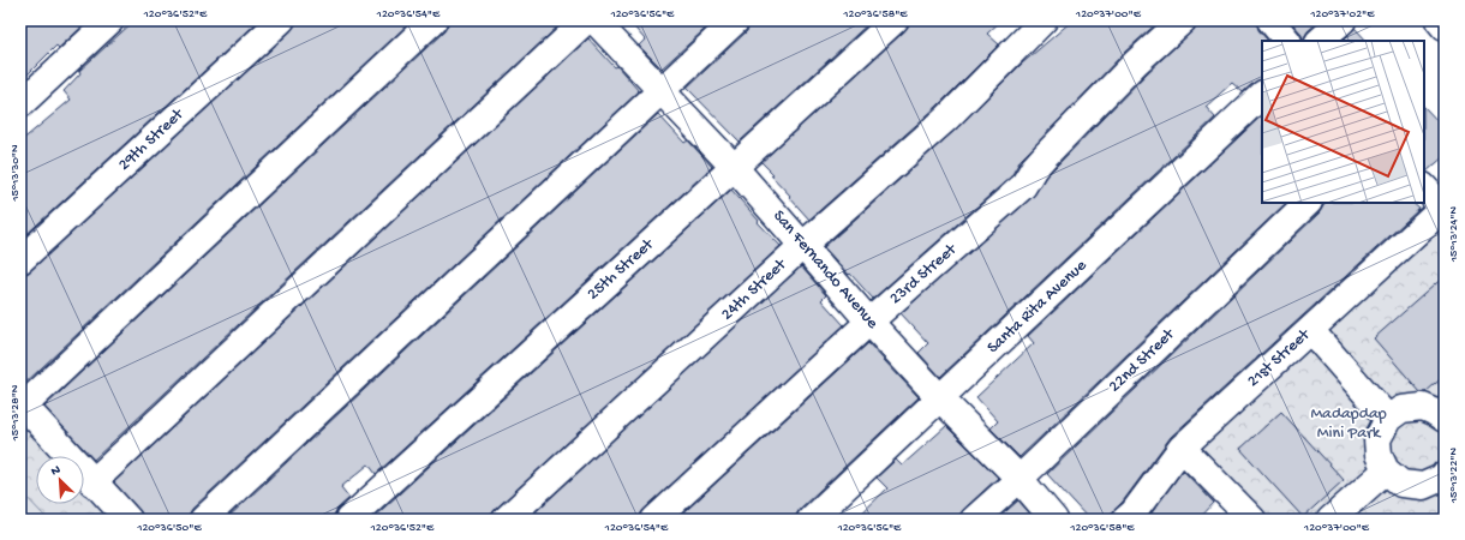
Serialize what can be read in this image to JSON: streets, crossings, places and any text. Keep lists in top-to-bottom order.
{
  "streets": {
    "street": [
      "29th Street",
      "25th Street",
      "San Fernando Avenue",
      "23rd Street",
      "24th Street",
      "Santa Rita Avenue",
      "21st Street",
      "22nd Street"
    ]
  },
  "crossings": [
    ["25th Street", "San Fernando Avenue"],
    ["San Fernando Avenue", "23rd Street"],
    ["San Fernando Avenue", "24th Street"],
    ["San Fernando Avenue", "Santa Rita Avenue"],
    ["San Fernando Avenue", "22nd Street"]
  ],
  "parks": ["Madapdap Mini Park"],
  "north": "top left",
  "coordinates": [
    "120°36'52\"E",
    "120°36'54\"E",
    "120°36'56\"E",
    "120°36'58\"E",
    "120°37'00\"E",
    "120°37'02\"E",
    "15°13'30\"N",
    "15°13'24\"N",
    "15°13'28\"N",
    "15°13'22\"N",
    "120°36'50\"E"
  ]
}
